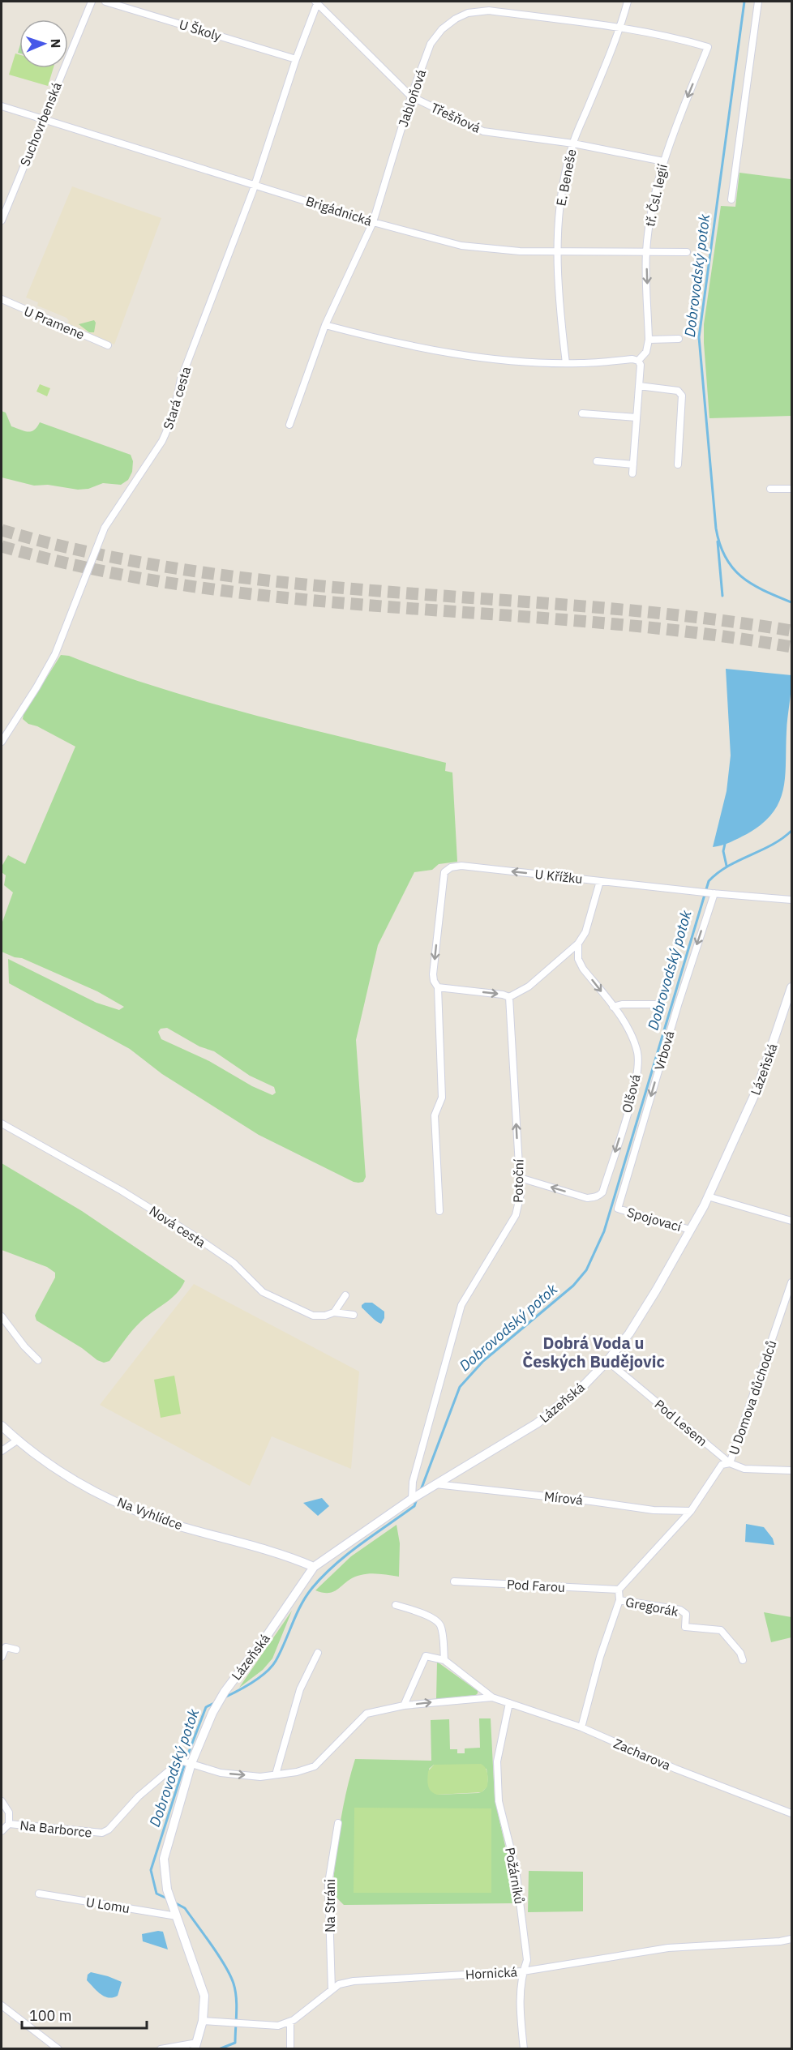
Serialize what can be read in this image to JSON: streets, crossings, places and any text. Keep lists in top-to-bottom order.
{
  "streets": {
    "street": [
      "U Školy",
      "Jabloňová",
      "Třešňová",
      "Suchovrbenská",
      "E. Beneše",
      "tř. Čsl. legií",
      "Brigádnická",
      "U Pramene",
      "Stará cesta",
      "U Křížku",
      "Vrbová",
      "Lázeňská",
      "Olšová",
      "Potoční",
      "Spojovací",
      "Nová cesta",
      "U Domova důchodců",
      "Pod Lesem",
      "Mírová",
      "Na Vyhlídce",
      "Pod Farou",
      "Gregorák",
      "Zacharova",
      "Na Barborce",
      "Požárníků",
      "U Lomu",
      "Na Stráni",
      "Hornická"
    ]
  },
  "crossings": [
    ["U Školy", "Stará cesta"],
    ["Jabloňová", "Třešňová"],
    ["Jabloňová", "E. Beneše"],
    ["Jabloňová", "tř. Čsl. legií"],
    ["Jabloňová", "Brigádnická"],
    ["Třešňová", "E. Beneše"],
    ["Třešňová", "tř. Čsl. legií"],
    ["Třešňová", "Stará cesta"],
    ["Suchovrbenská", "Brigádnická"],
    ["E. Beneše", "Brigádnická"],
    ["tř. Čsl. legií", "Brigádnická"],
    ["Brigádnická", "Stará cesta"],
    ["U Křížku", "Vrbová"],
    ["Vrbová", "Spojovací"],
    ["Lázeňská", "Potoční"],
    ["Lázeňská", "Spojovací"],
    ["Lázeňská", "Pod Lesem"],
    ["Lázeňská", "Mírová"],
    ["Lázeňská", "Na Vyhlídce"],
    ["Lázeňská", "Zacharova"],
    ["Lázeňská", "Na Barborce"],
    ["Olšová", "Potoční"],
    ["U Domova důchodců", "Pod Lesem"],
    ["U Domova důchodců", "Mírová"],
    ["U Domova důchodců", "Pod Farou"],
    ["Zacharova", "Na Barborce"],
    ["Zacharova", "Požárníků"],
    ["Požárníků", "Hornická"],
    ["Na Stráni", "Hornická"]
  ],
  "one_way": ["Vrbová"],
  "districts": ["Dobrá Voda u Českých Budějovic"],
  "water": ["Dobrovodský potok"],
  "scale_bar": "100 m",
  "north": "right"
}
